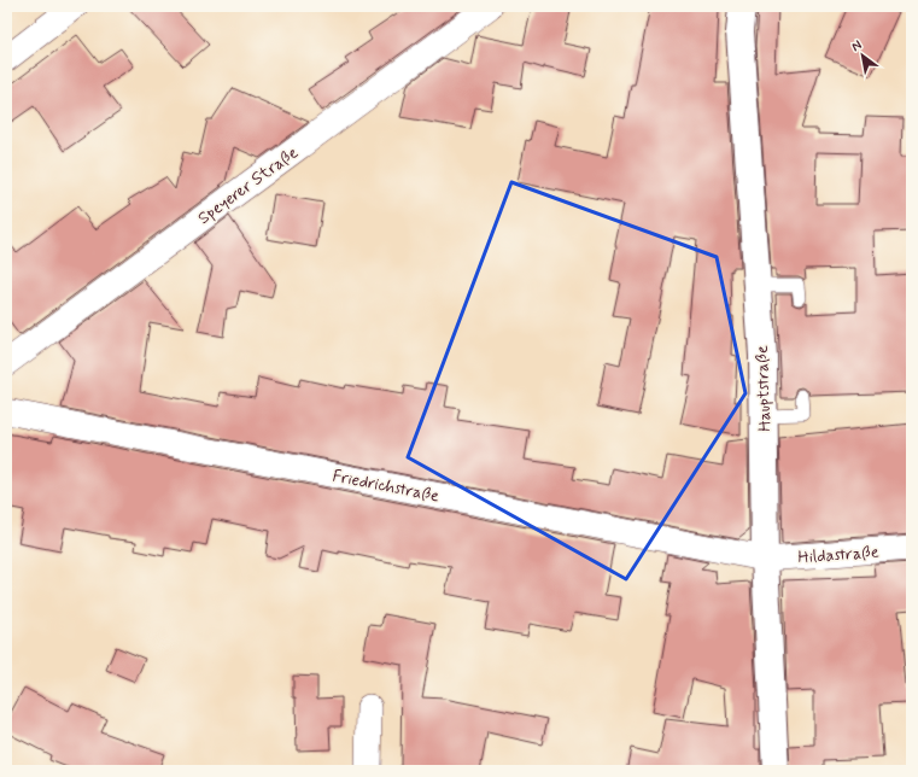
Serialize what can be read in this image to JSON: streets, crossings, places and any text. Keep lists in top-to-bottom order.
{
  "streets": {
    "street": [
      "Speyerer Straße",
      "Hauptstraße",
      "Friedrichstraße",
      "Hildastraße"
    ]
  },
  "crossings": [
    ["Hauptstraße", "Friedrichstraße"],
    ["Hauptstraße", "Hildastraße"],
    ["Friedrichstraße", "Hildastraße"]
  ],
  "north": "top left"
}
